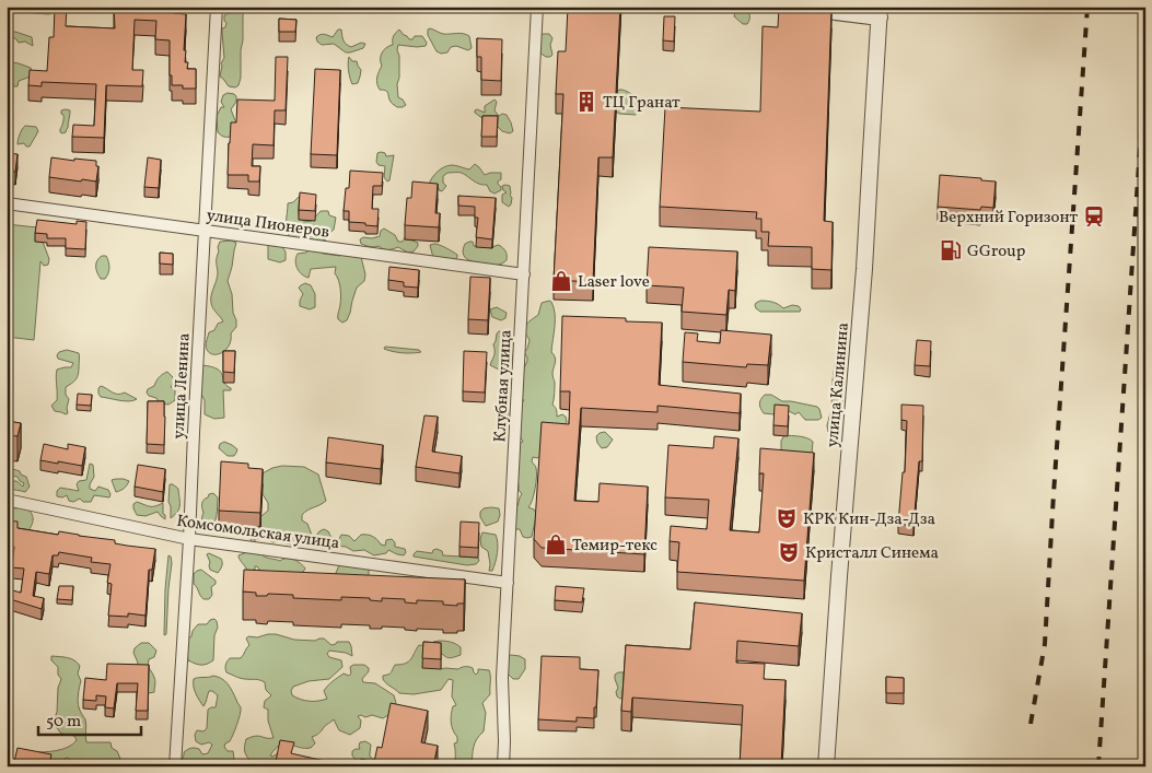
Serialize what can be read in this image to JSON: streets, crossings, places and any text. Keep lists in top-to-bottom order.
{
  "streets": {
    "street": [
      "улица Пионеров",
      "улица Калинина",
      "улица Ленина",
      "Клубная улица",
      "Комсомольская улица"
    ]
  },
  "crossings": [
    ["улица Пионеров", "улица Ленина"],
    ["улица Пионеров", "Клубная улица"],
    ["улица Ленина", "Комсомольская улица"],
    ["Клубная улица", "Комсомольская улица"]
  ],
  "places": {
    "building": ["ТЦ Гранат"],
    "station": ["Верхний Горизонт"],
    "fuel station": ["GGroup"],
    "shop": ["Laser love", "Темир-текс"],
    "theatre": ["КРК Кин-Дза-Дза", "Кристалл Синема"]
  },
  "scale_bar": "50 m"
}
